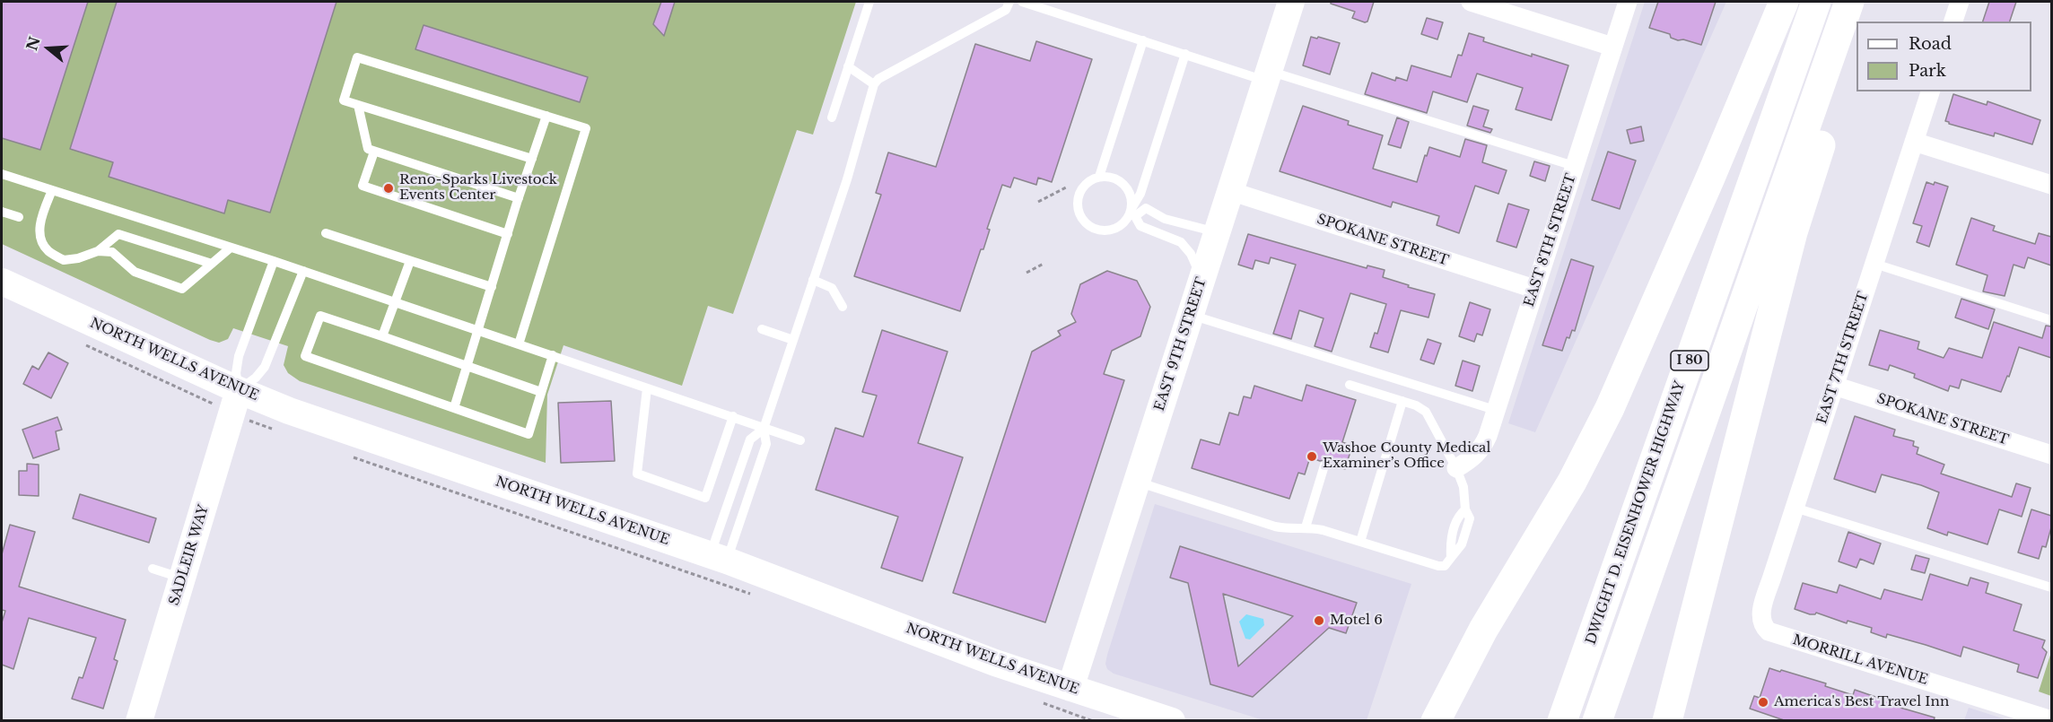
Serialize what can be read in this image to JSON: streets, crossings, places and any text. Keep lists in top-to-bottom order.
{
  "streets": {
    "highway": ["I 80", "DWIGHT D. EISENHOWER HIGHWAY"],
    "main road": ["EAST 9TH STREET", "NORTH WELLS AVENUE", "SADLEIR WAY"],
    "street": [
      "SPOKANE STREET",
      "EAST 8TH STREET",
      "EAST 7TH STREET",
      "MORRILL AVENUE"
    ]
  },
  "crossings": [
    ["SPOKANE STREET", "EAST 8TH STREET"],
    ["SPOKANE STREET", "EAST 9TH STREET"],
    ["SPOKANE STREET", "EAST 7TH STREET"],
    ["EAST 9TH STREET", "NORTH WELLS AVENUE"],
    ["EAST 7TH STREET", "MORRILL AVENUE"],
    ["NORTH WELLS AVENUE", "SADLEIR WAY"]
  ],
  "places": [
    "Reno-Sparks Livestock Events Center",
    "Washoe County Medical Examiner’s Office",
    "Motel 6",
    "America's Best Travel Inn"
  ],
  "legend": ["Road", "Park"],
  "north": "left"
}
